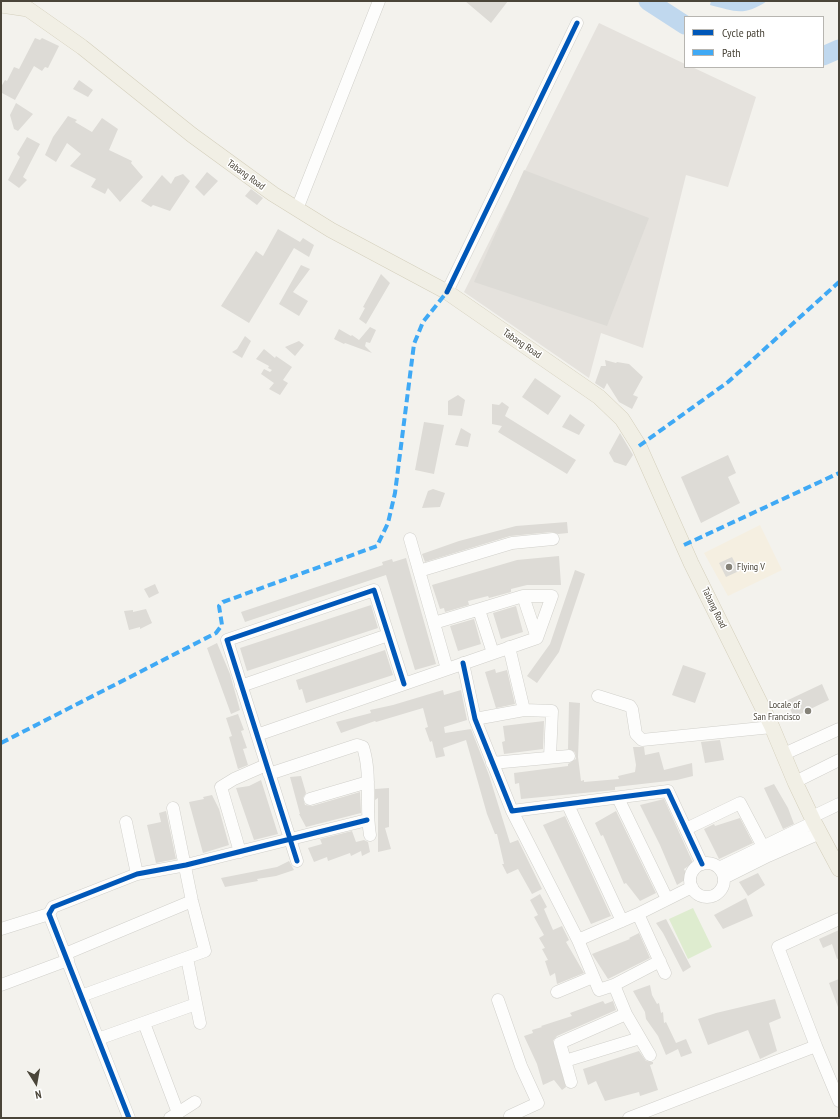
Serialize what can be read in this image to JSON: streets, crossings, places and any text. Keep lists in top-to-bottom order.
{
  "streets": {
    "main road": ["Tabang Road"]
  },
  "places": ["Flying V", "Locale of San Francisco"],
  "legend": ["Cycle path", "Path"],
  "north": "bottom"
}
